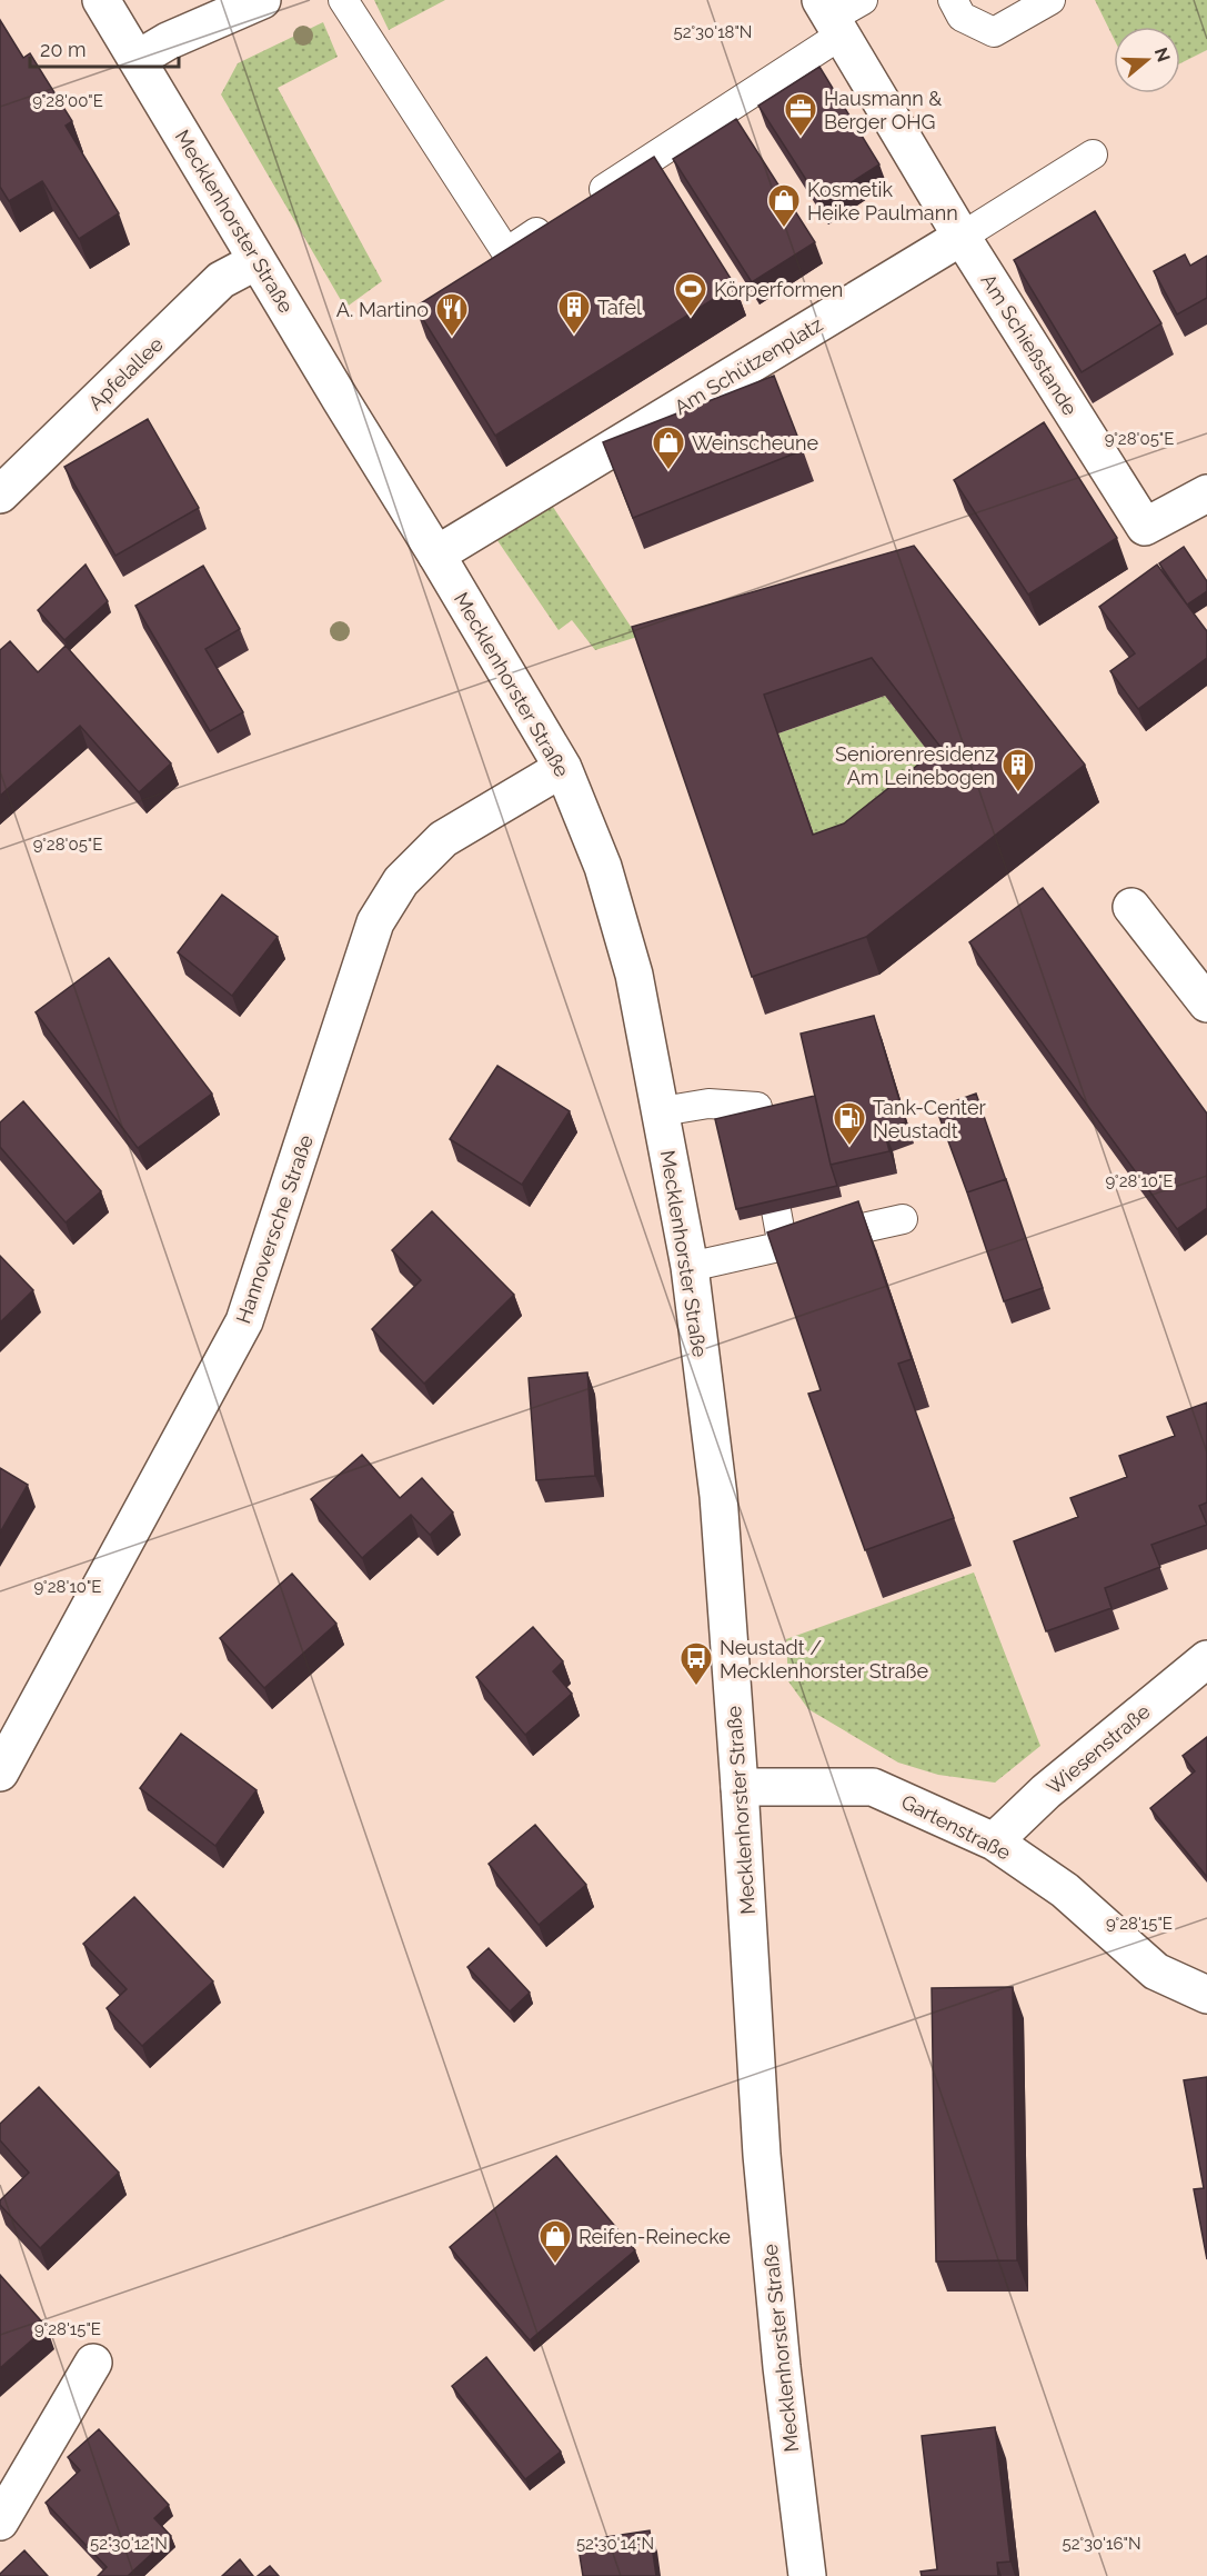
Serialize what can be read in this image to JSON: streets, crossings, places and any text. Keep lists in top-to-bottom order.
{
  "streets": {
    "main road": [
      "Mecklenhorster Straße",
      "Am Schießstande",
      "Am Schützenplatz",
      "Apfelallee",
      "Hannoversche Straße",
      "Wiesenstraße",
      "Gartenstraße"
    ]
  },
  "crossings": [
    ["Mecklenhorster Straße", "Am Schützenplatz"],
    ["Mecklenhorster Straße", "Apfelallee"],
    ["Mecklenhorster Straße", "Hannoversche Straße"],
    ["Mecklenhorster Straße", "Gartenstraße"],
    ["Am Schießstande", "Am Schützenplatz"],
    ["Wiesenstraße", "Gartenstraße"]
  ],
  "places": {
    "office": ["Hausmann & Berger OHG"],
    "shop": ["Kosmetik Heike Paulmann", "Weinscheune", "Reifen-Reinecke"],
    "sports": ["Körperformen"],
    "building": ["Tafel", "Seniorenresidenz Am Leinebogen"],
    "restaurant": ["A. Martino"],
    "fuel station": ["Tank-Center Neustadt"],
    "bus stop": ["Neustadt / Mecklenhorster Straße"]
  },
  "scale_bar": "20 m",
  "north": "right",
  "coordinates": [
    "52°30'18\"N",
    "9°28'00\"E",
    "9°28'05\"E",
    "9°28'10\"E",
    "9°28'15\"E",
    "52°30'12\"N",
    "52°30'14\"N",
    "52°30'16\"N"
  ]
}
